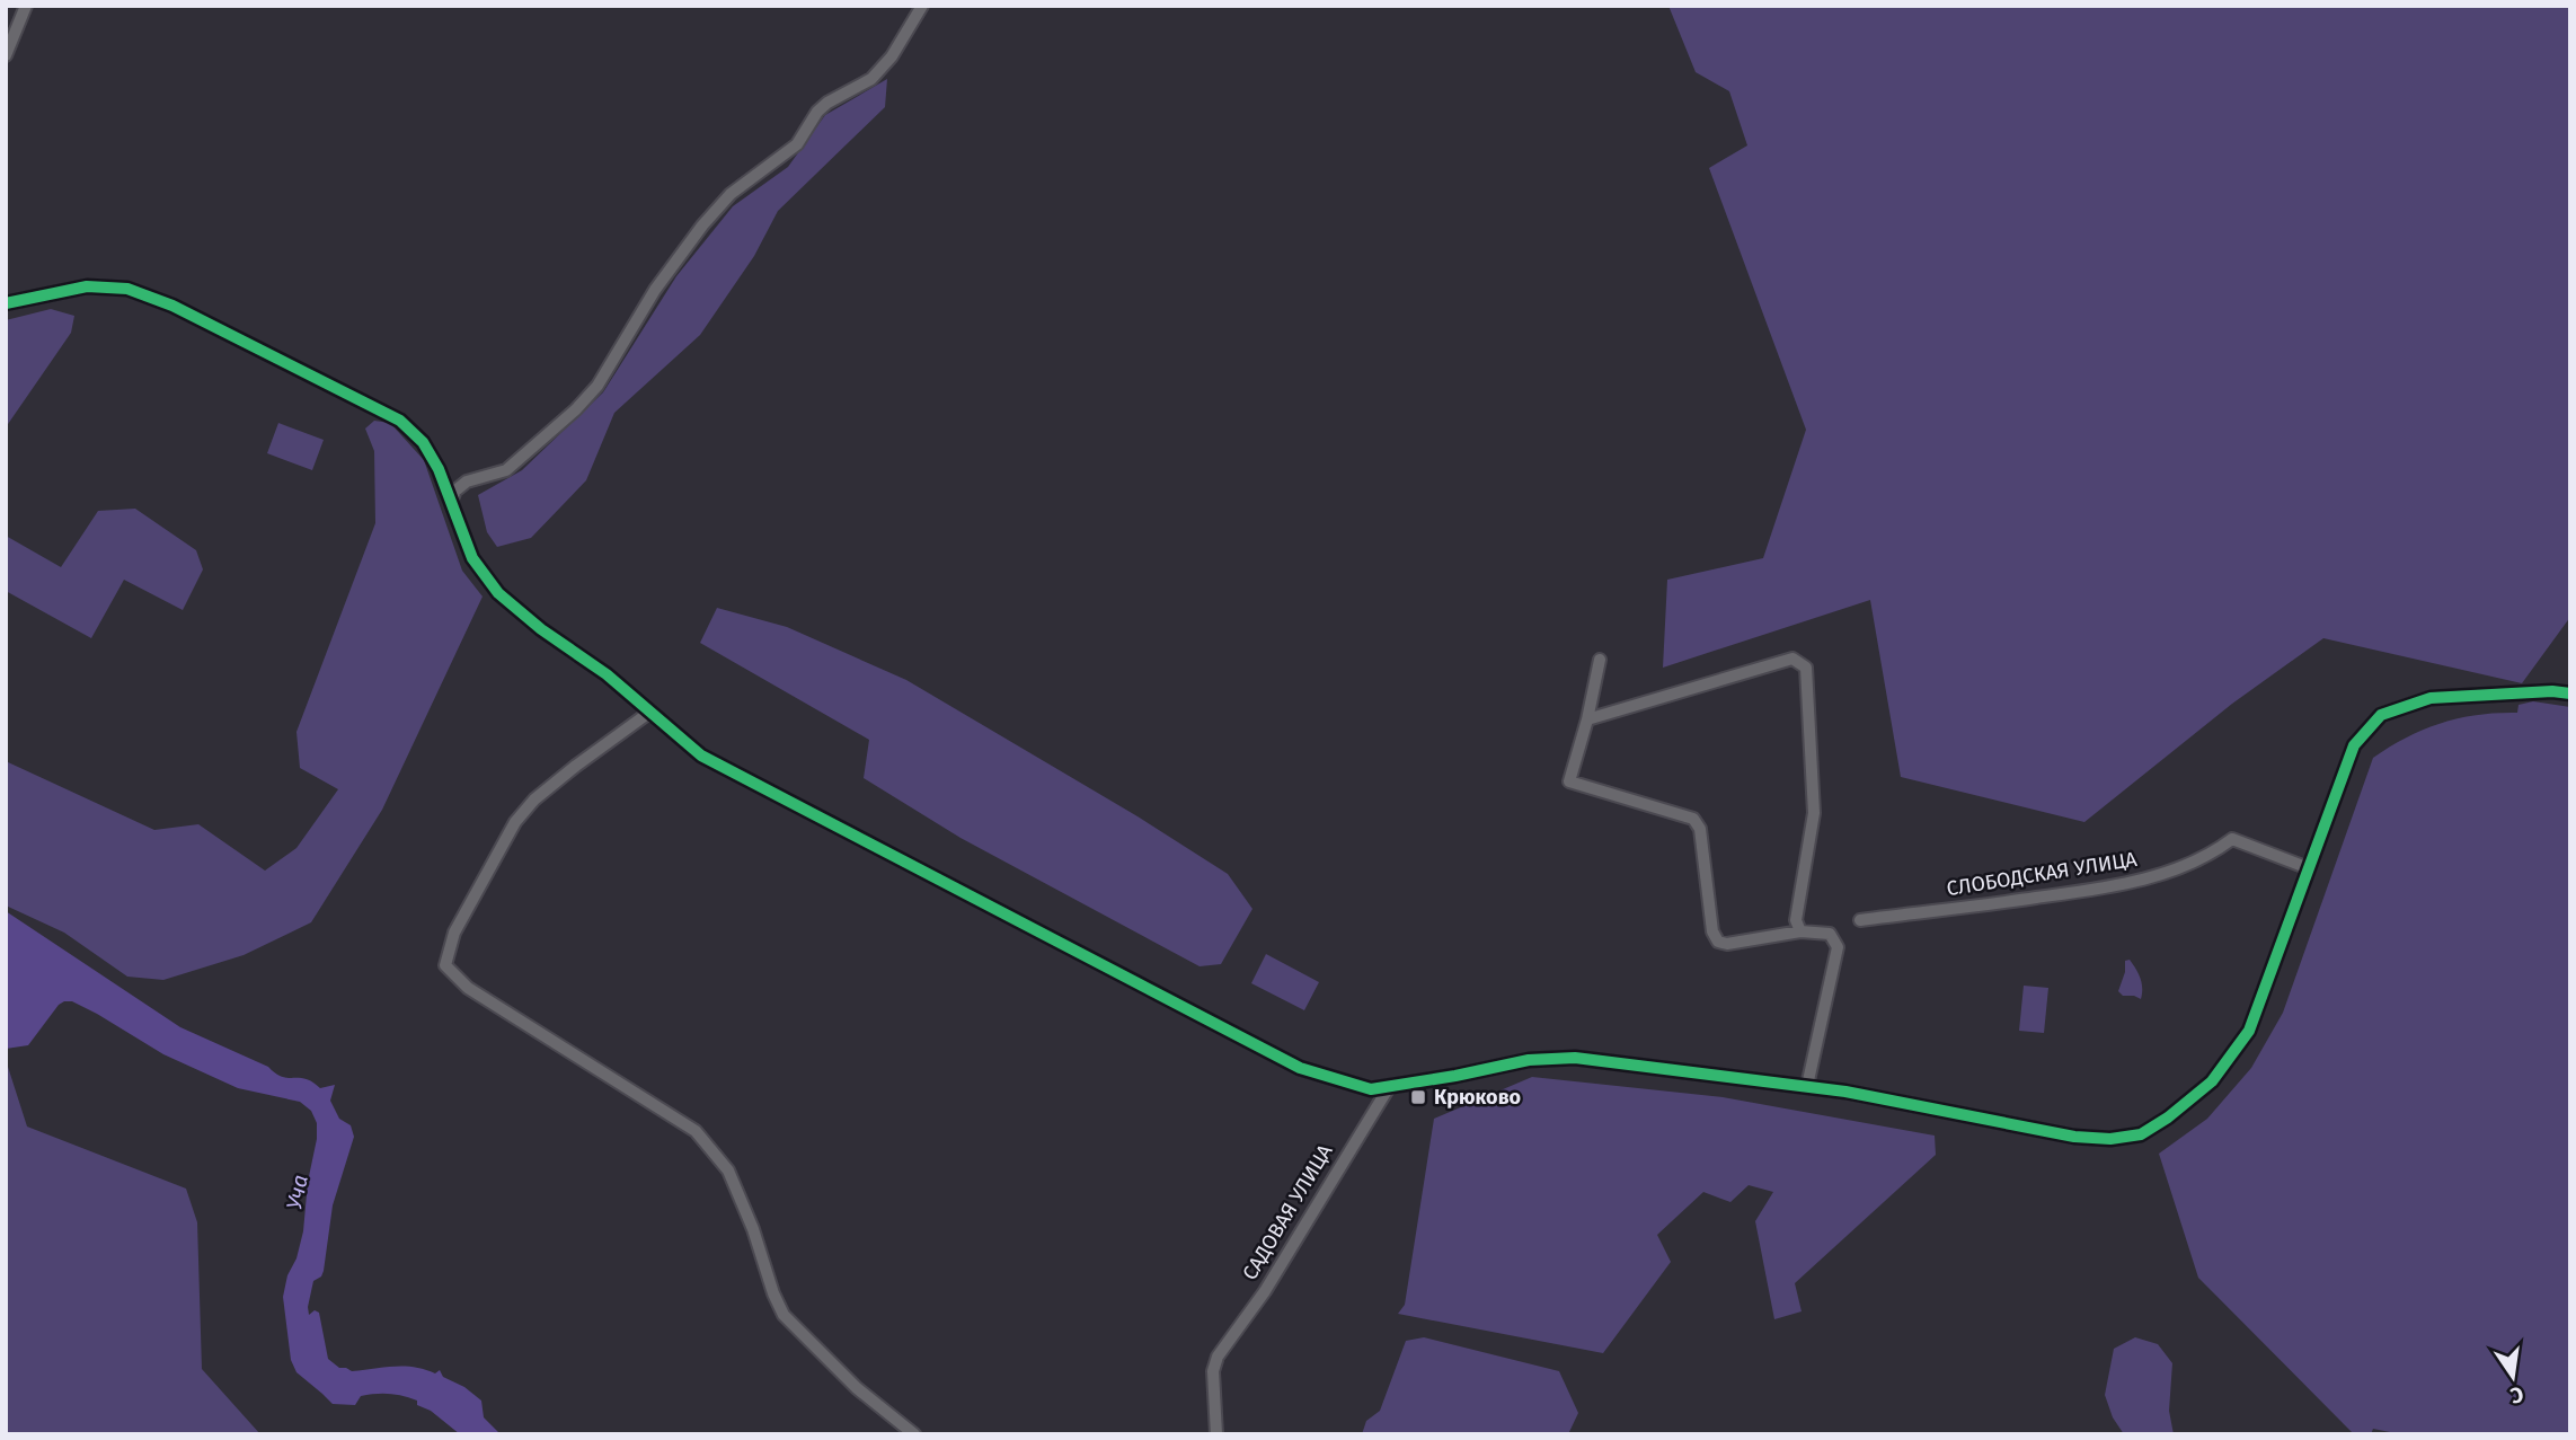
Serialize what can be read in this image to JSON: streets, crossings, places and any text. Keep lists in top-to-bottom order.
{
  "streets": {
    "street": ["СЛОБОДСКАЯ УЛИЦА", "САДОВАЯ УЛИЦА"]
  },
  "water": ["Уча"],
  "places": {
    "transit": ["Крюково"]
  },
  "north": "bottom"
}
